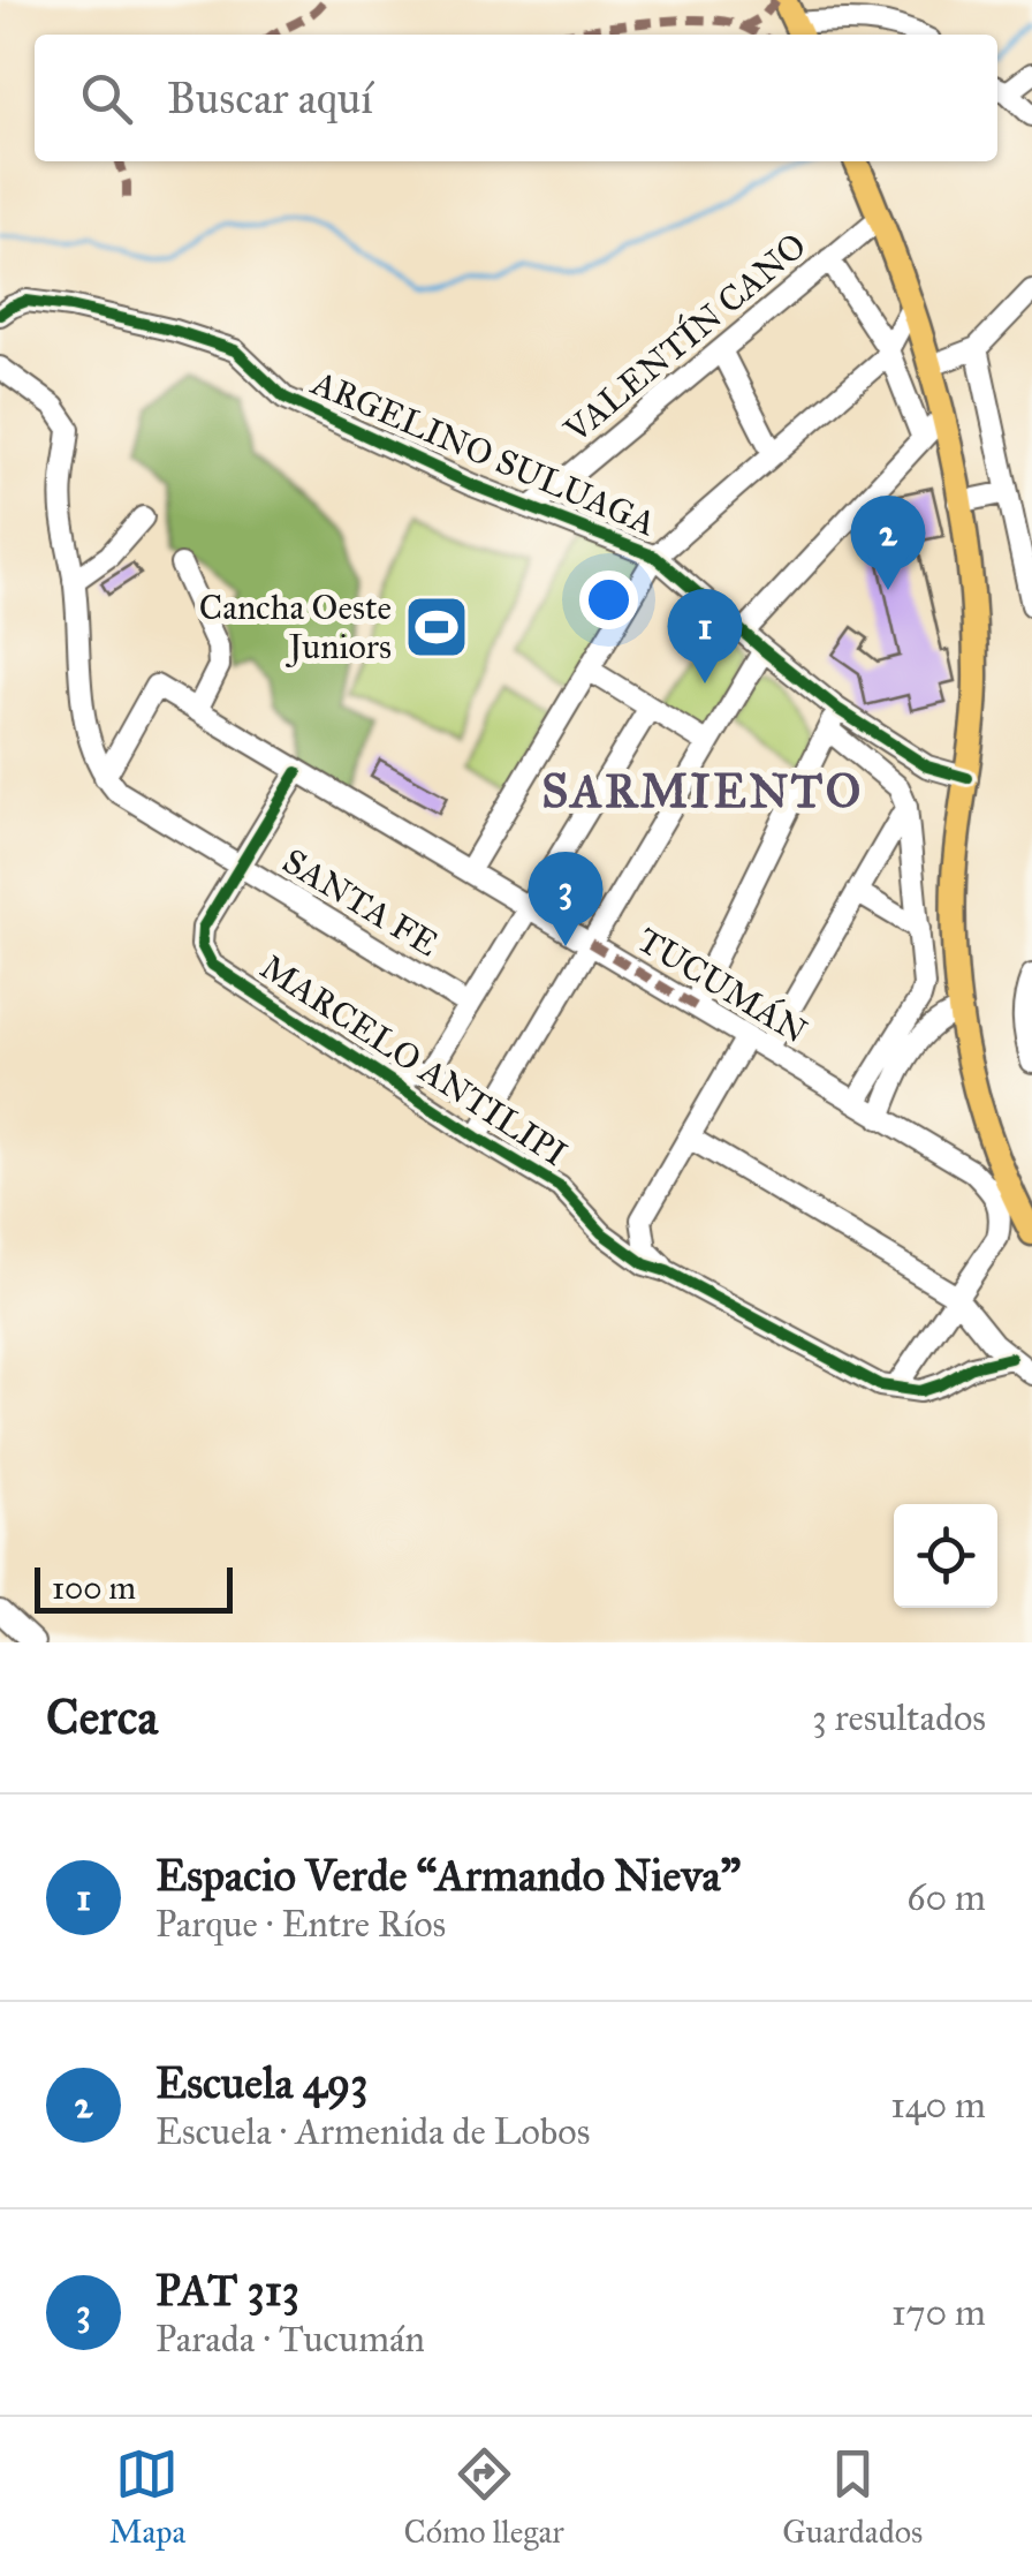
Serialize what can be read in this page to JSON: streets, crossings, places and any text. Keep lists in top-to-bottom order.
{
  "streets": {
    "street": [
      "VALENTÍN CANO",
      "ARGELINO SULUAGA",
      "SANTA FE",
      "TUCUMÁN",
      "MARCELO ANTILIPI"
    ]
  },
  "crossings": [
    ["VALENTÍN CANO", "ARGELINO SULUAGA"],
    ["SANTA FE", "TUCUMÁN"],
    ["SANTA FE", "MARCELO ANTILIPI"]
  ],
  "districts": ["SARMIENTO"],
  "places": {
    "sports": ["Cancha Oeste Juniors"]
  },
  "scale_bar": "100 m",
  "page": {
    "search": "Buscar aquí",
    "pins": ["2", "1", "3"],
    "scale": "100 m",
    "heading": ["Cerca", "3 resultados"],
    "list": [
      {
        "mark": "1",
        "name": "Espacio Verde “Armando Nieva”",
        "note": "Parque · Entre Ríos",
        "value": "60 m"
      },
      {
        "mark": "2",
        "name": "Escuela 493",
        "note": "Escuela · Armenida de Lobos",
        "value": "140 m"
      },
      {
        "mark": "3",
        "name": "PAT 313",
        "note": "Parada · Tucumán",
        "value": "170 m"
      }
    ],
    "nav": ["Mapa", "Cómo llegar", "Guardados"]
  }
}
